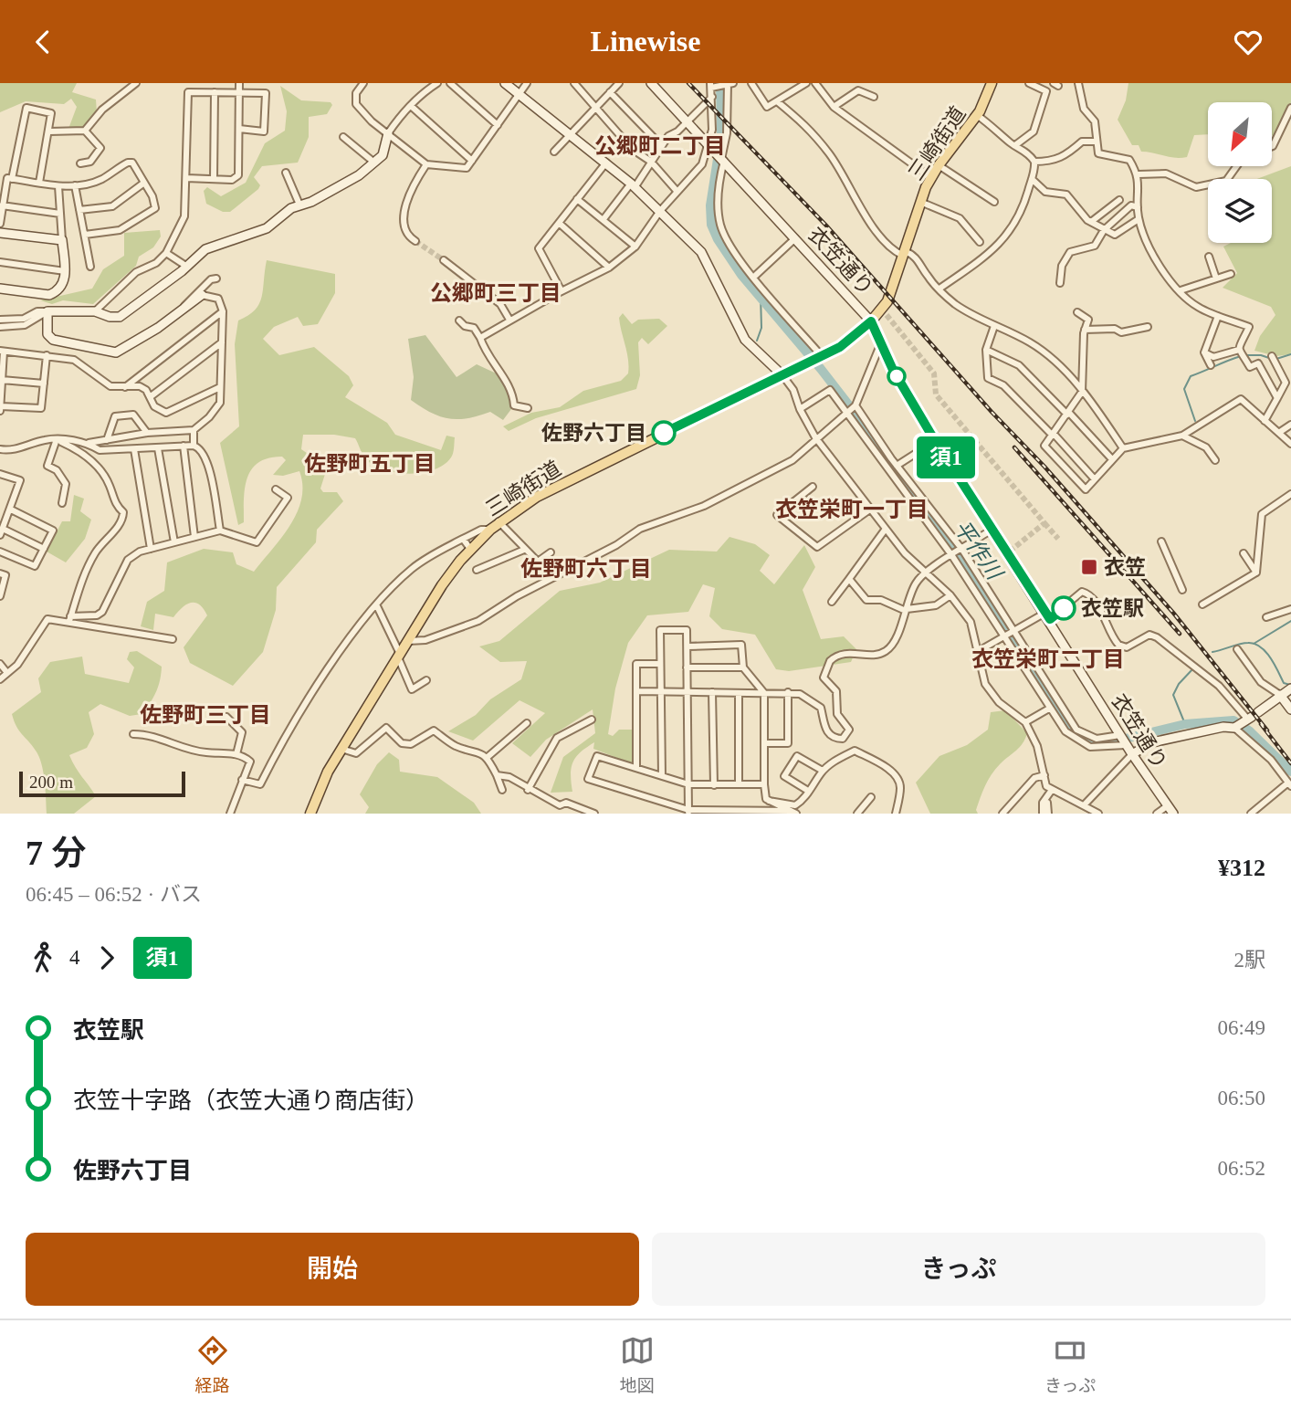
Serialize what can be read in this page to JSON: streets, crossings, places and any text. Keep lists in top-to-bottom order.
{
  "streets": {
    "main road": ["三崎街道"],
    "street": ["衣笠通り"]
  },
  "crossings": [
    ["三崎街道", "衣笠通り"]
  ],
  "districts": [
    "公郷町二丁目",
    "公郷町三丁目",
    "佐野町五丁目",
    "衣笠栄町一丁目",
    "佐野町六丁目",
    "衣笠栄町二丁目",
    "佐野町三丁目"
  ],
  "water": ["平作川"],
  "places": {
    "other": ["佐野六丁目", "衣笠駅"],
    "transit": ["衣笠"]
  },
  "lines": ["bus line 須1"],
  "scale_bar": "200 m",
  "north": "bottom left",
  "page": {
    "header": "Linewise",
    "on_map": "須1",
    "scale": "200 m",
    "heading": ["7 分", "06:45 – 06:52 · バス", "¥312"],
    "legs": ["4", "須1", "2駅"],
    "list": [
      {
        "name": "衣笠駅",
        "value": "06:49"
      },
      {
        "name": "衣笠十字路（衣笠大通り商店街）",
        "value": "06:50"
      },
      {
        "name": "佐野六丁目",
        "value": "06:52"
      }
    ],
    "buttons": ["開始", "きっぷ"],
    "tabs": ["経路", "地図", "きっぷ"]
  }
}
